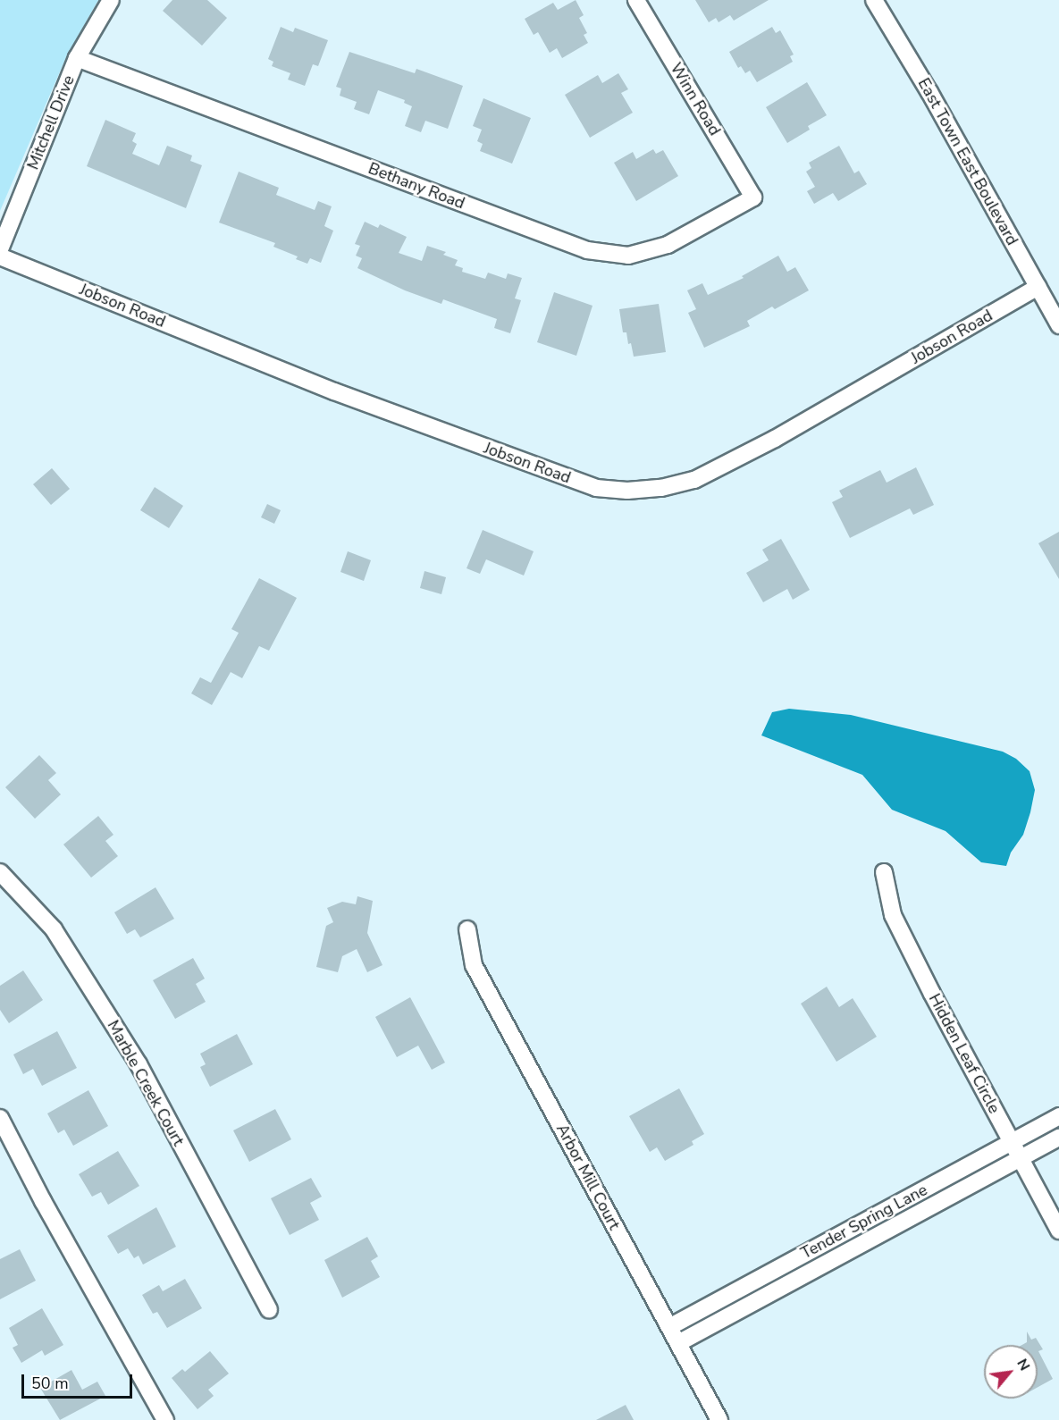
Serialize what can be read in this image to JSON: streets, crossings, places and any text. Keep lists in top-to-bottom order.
{
  "streets": {
    "street": [
      "Winn Road",
      "Mitchell Drive",
      "East Town East Boulevard",
      "Bethany Road",
      "Jobson Road",
      "Hidden Leaf Circle",
      "Marble Creek Court",
      "Arbor Mill Court",
      "Tender Spring Lane"
    ]
  },
  "crossings": [
    ["Winn Road", "Bethany Road"],
    ["Mitchell Drive", "Bethany Road"],
    ["East Town East Boulevard", "Jobson Road"],
    ["Hidden Leaf Circle", "Tender Spring Lane"],
    ["Arbor Mill Court", "Tender Spring Lane"]
  ],
  "scale_bar": "50 m",
  "north": "top right"
}
